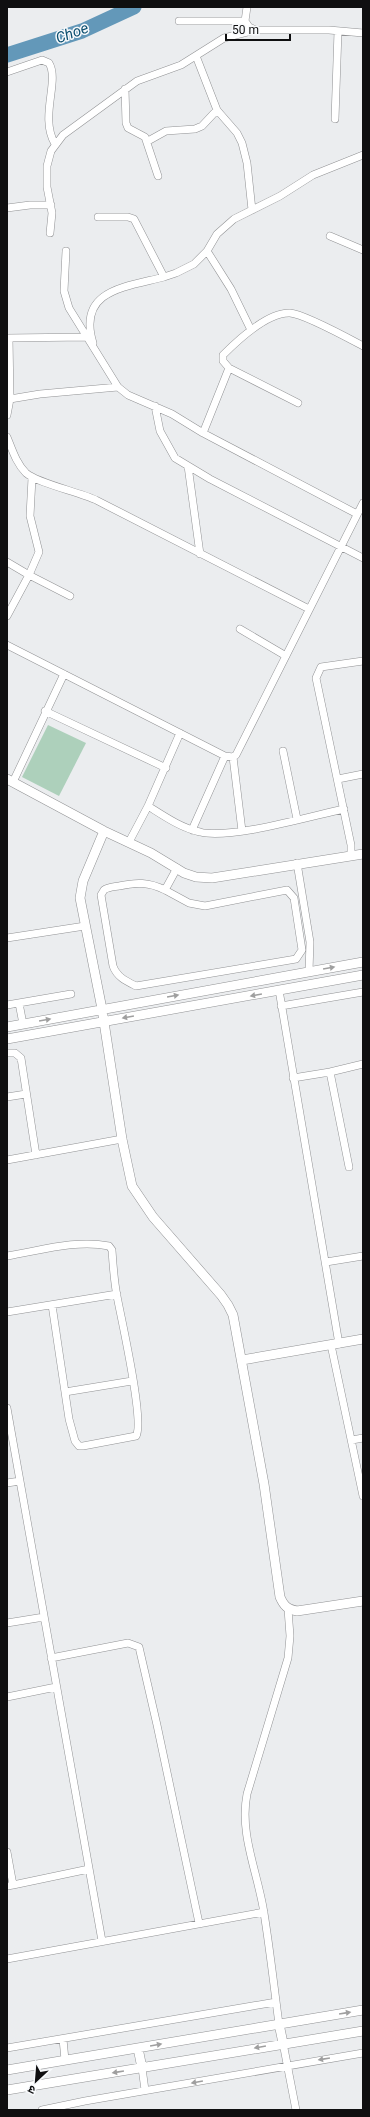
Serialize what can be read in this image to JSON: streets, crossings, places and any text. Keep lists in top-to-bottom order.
{
  "water": ["Choe"],
  "scale_bar": "50 m",
  "north": "bottom left"
}
